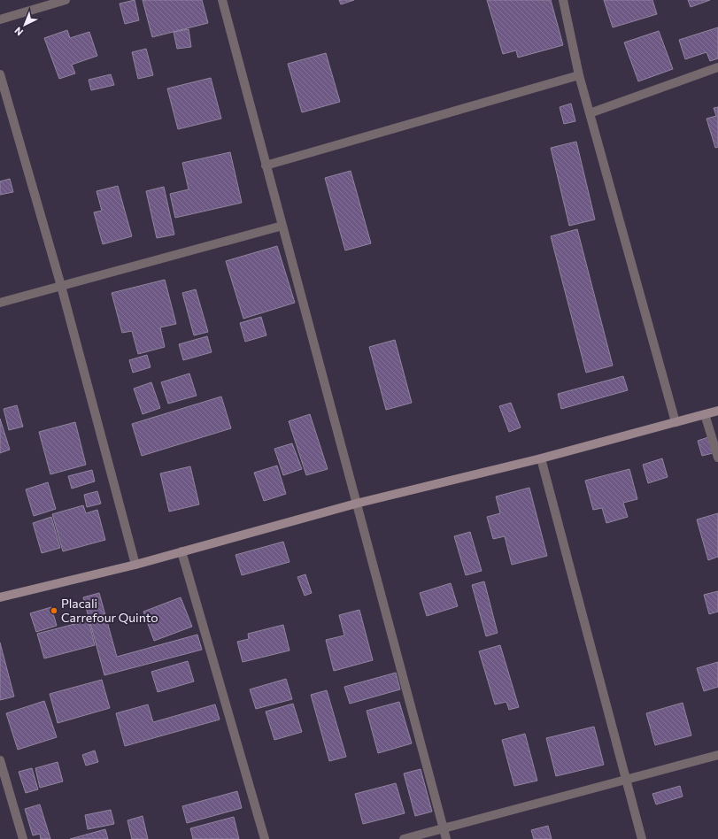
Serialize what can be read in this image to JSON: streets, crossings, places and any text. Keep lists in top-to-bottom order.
{
  "places": ["Placali Carrefour Quinto"],
  "north": "bottom left"
}
